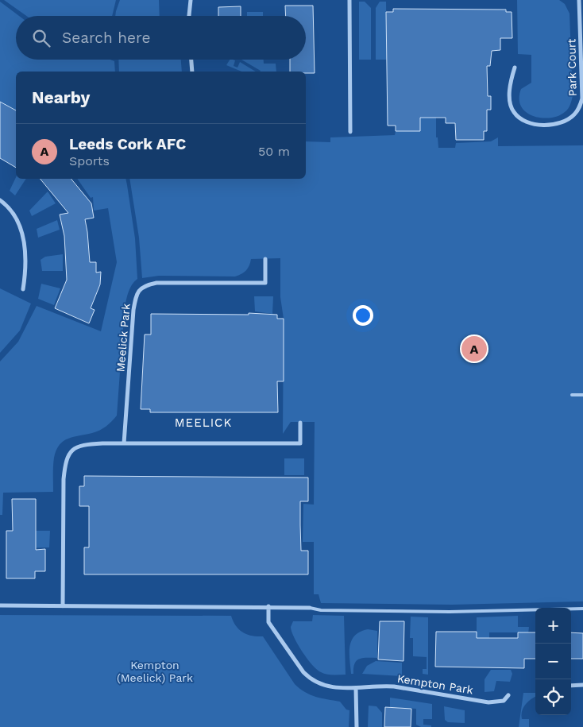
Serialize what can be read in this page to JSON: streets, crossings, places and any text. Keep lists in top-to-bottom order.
{
  "streets": {
    "street": ["Park Court", "Meelick Park", "Kempton Park"]
  },
  "districts": ["MEELICK"],
  "parks": ["Kempton (Meelick) Park"],
  "page": {
    "search": "Search here",
    "heading": "Nearby",
    "list": [
      {
        "mark": "A",
        "name": "Leeds Cork AFC",
        "note": "Sports",
        "value": "50 m"
      }
    ],
    "pins": "A",
    "map_buttons": ["+", "−"]
  }
}
